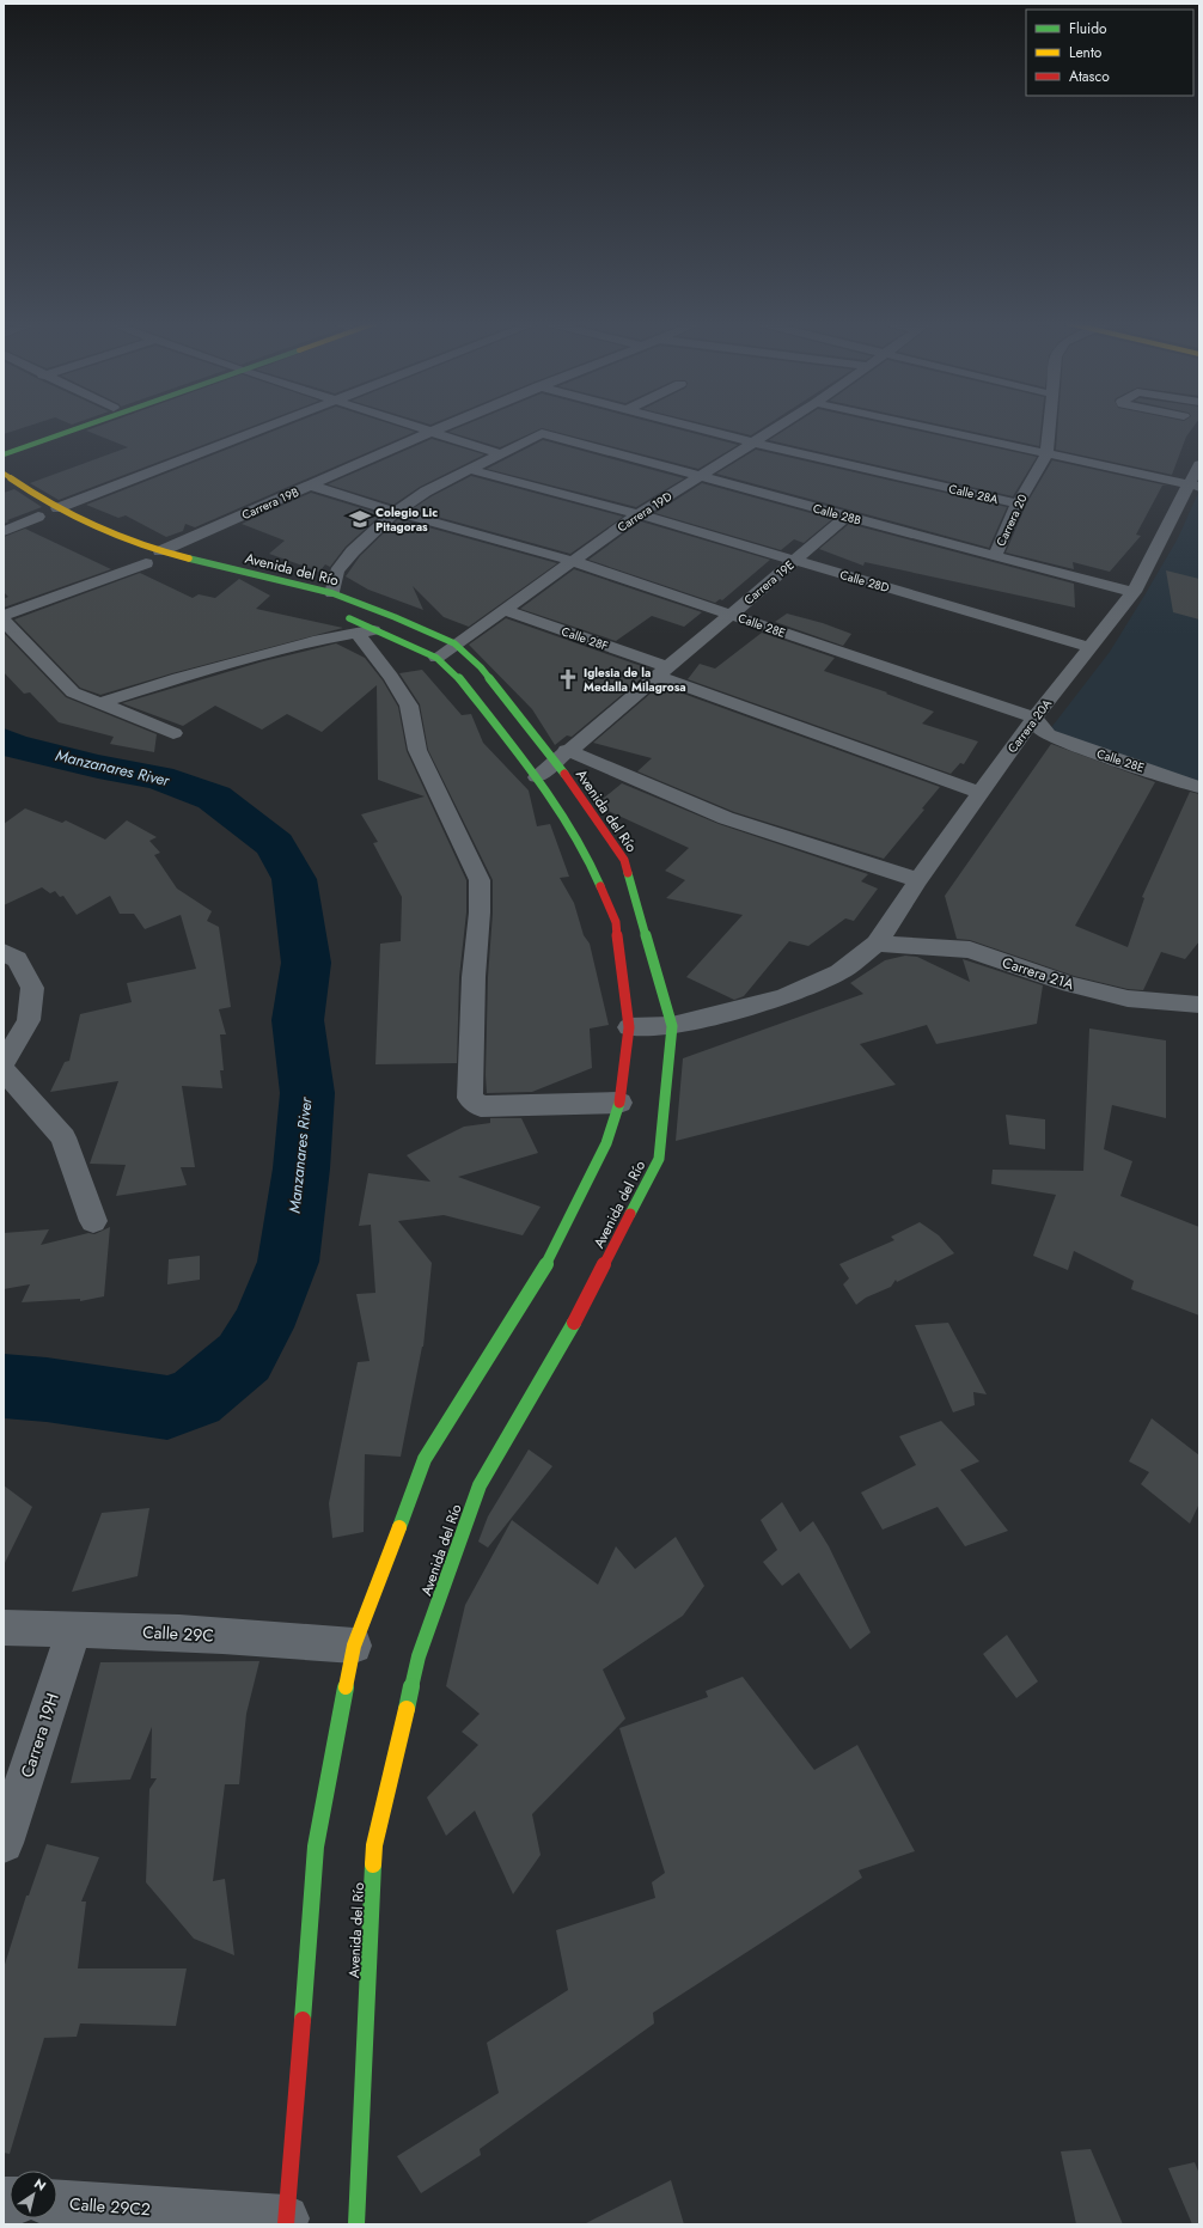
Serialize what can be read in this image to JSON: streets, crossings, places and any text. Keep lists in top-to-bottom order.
{
  "streets": {
    "main road": ["Avenida del Río"],
    "street": [
      "Calle 28A",
      "Carrera 19B",
      "Carrera 19D",
      "Calle 28B",
      "Carrera 20",
      "Calle 28D",
      "Carrera 19E",
      "Calle 28E",
      "Calle 28F",
      "Carrera 20A",
      "Carrera 21A",
      "Calle 29C",
      "Carrera 19H",
      "Calle 29C2"
    ]
  },
  "crossings": [
    ["Calle 28A", "Carrera 19D"],
    ["Calle 28A", "Carrera 20"],
    ["Carrera 19B", "Avenida del Río"],
    ["Carrera 19B", "Calle 28E"],
    ["Carrera 19D", "Calle 28B"],
    ["Carrera 19D", "Avenida del Río"],
    ["Carrera 19D", "Calle 28D"],
    ["Carrera 19D", "Calle 28E"],
    ["Carrera 19D", "Calle 28F"],
    ["Calle 28B", "Carrera 20"],
    ["Calle 28B", "Carrera 19E"],
    ["Calle 28B", "Carrera 20A"],
    ["Avenida del Río", "Carrera 19E"],
    ["Avenida del Río", "Carrera 20A"],
    ["Calle 28D", "Carrera 19E"],
    ["Calle 28D", "Carrera 20A"],
    ["Carrera 19E", "Calle 28E"],
    ["Carrera 19E", "Calle 28F"],
    ["Calle 28E", "Carrera 20A"],
    ["Calle 28F", "Carrera 20A"],
    ["Carrera 20A", "Carrera 21A"],
    ["Calle 29C", "Carrera 19H"]
  ],
  "water": ["Manzanares River"],
  "places": {
    "school or university": ["Colegio Lic Pitagoras"],
    "church": ["Iglesia de la Medalla Milagrosa"]
  },
  "legend": ["Fluido", "Lento", "Atasco"],
  "north": "top right"
}
